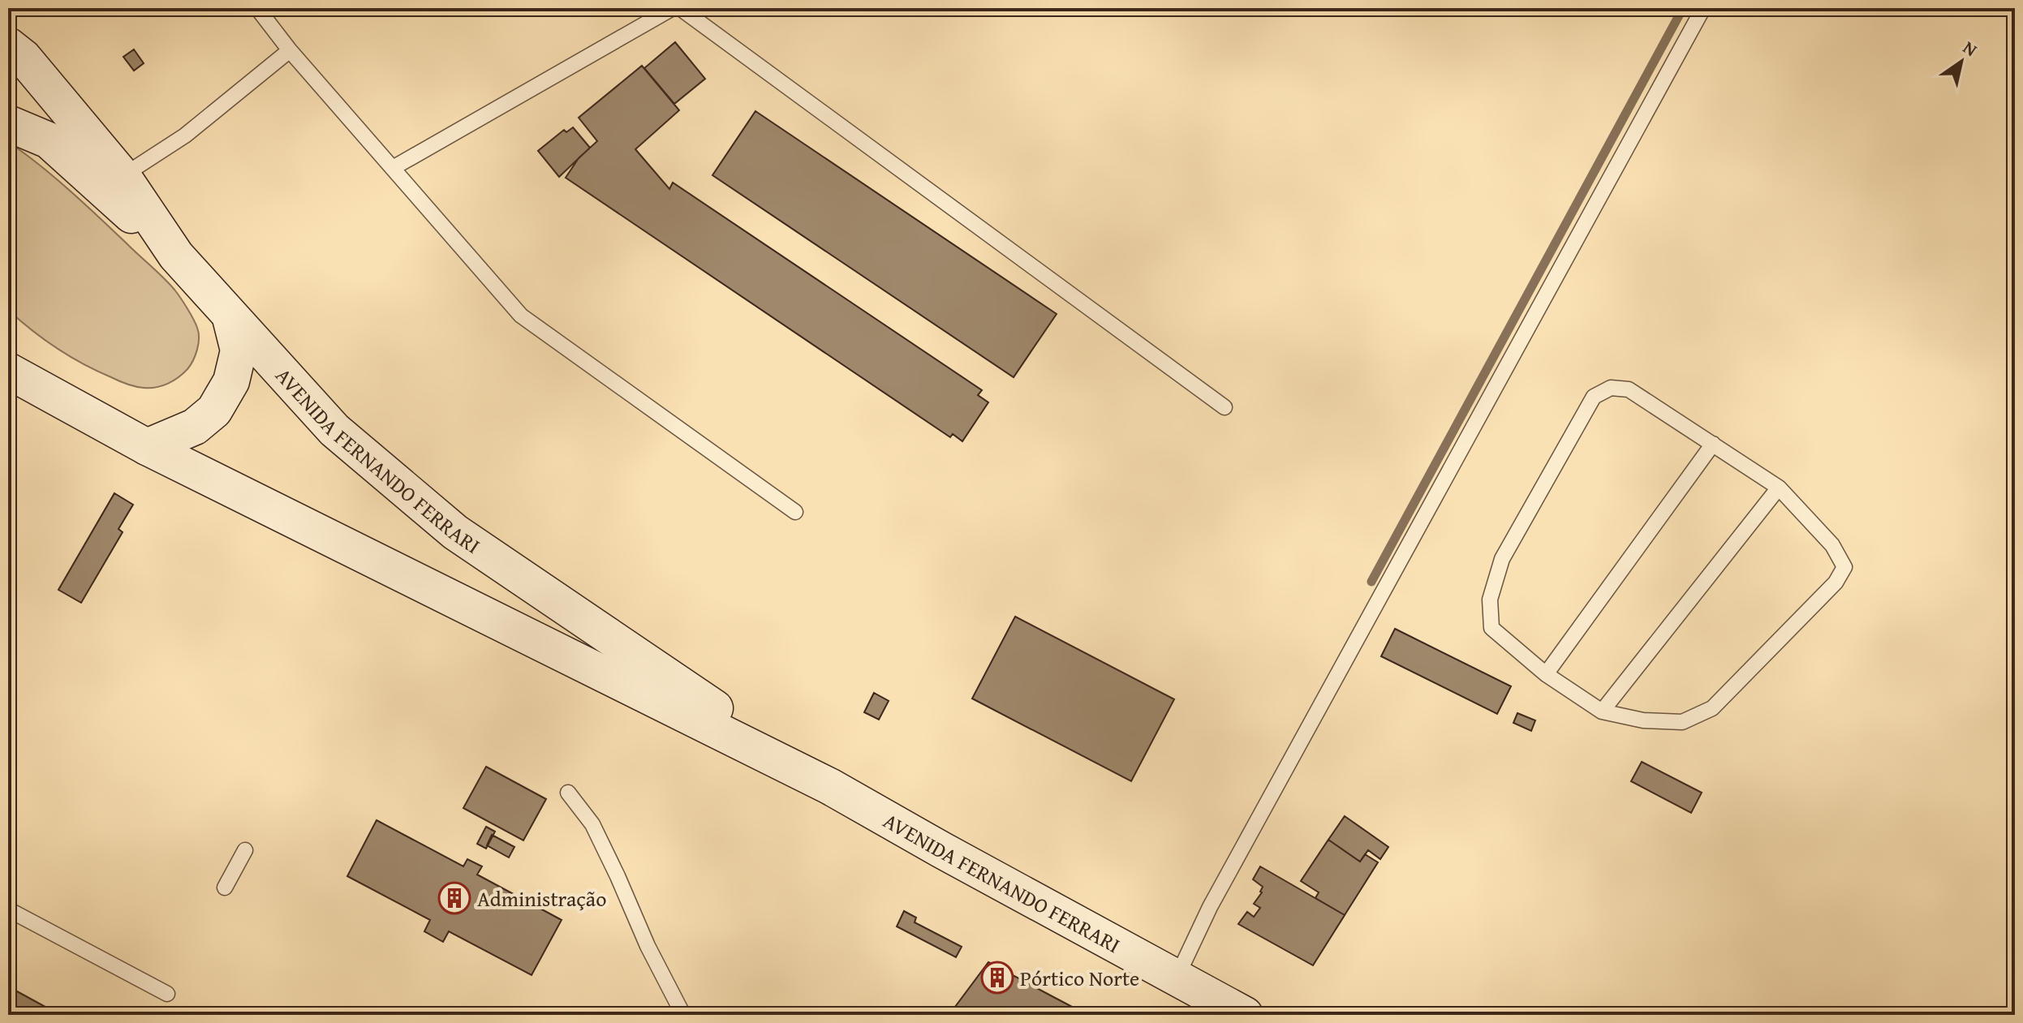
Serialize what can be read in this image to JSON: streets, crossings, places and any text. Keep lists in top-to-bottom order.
{
  "streets": {
    "street": ["AVENIDA FERNANDO FERRARI"]
  },
  "places": {
    "building": ["Administração", "Pórtico Norte"]
  },
  "north": "top right"
}
